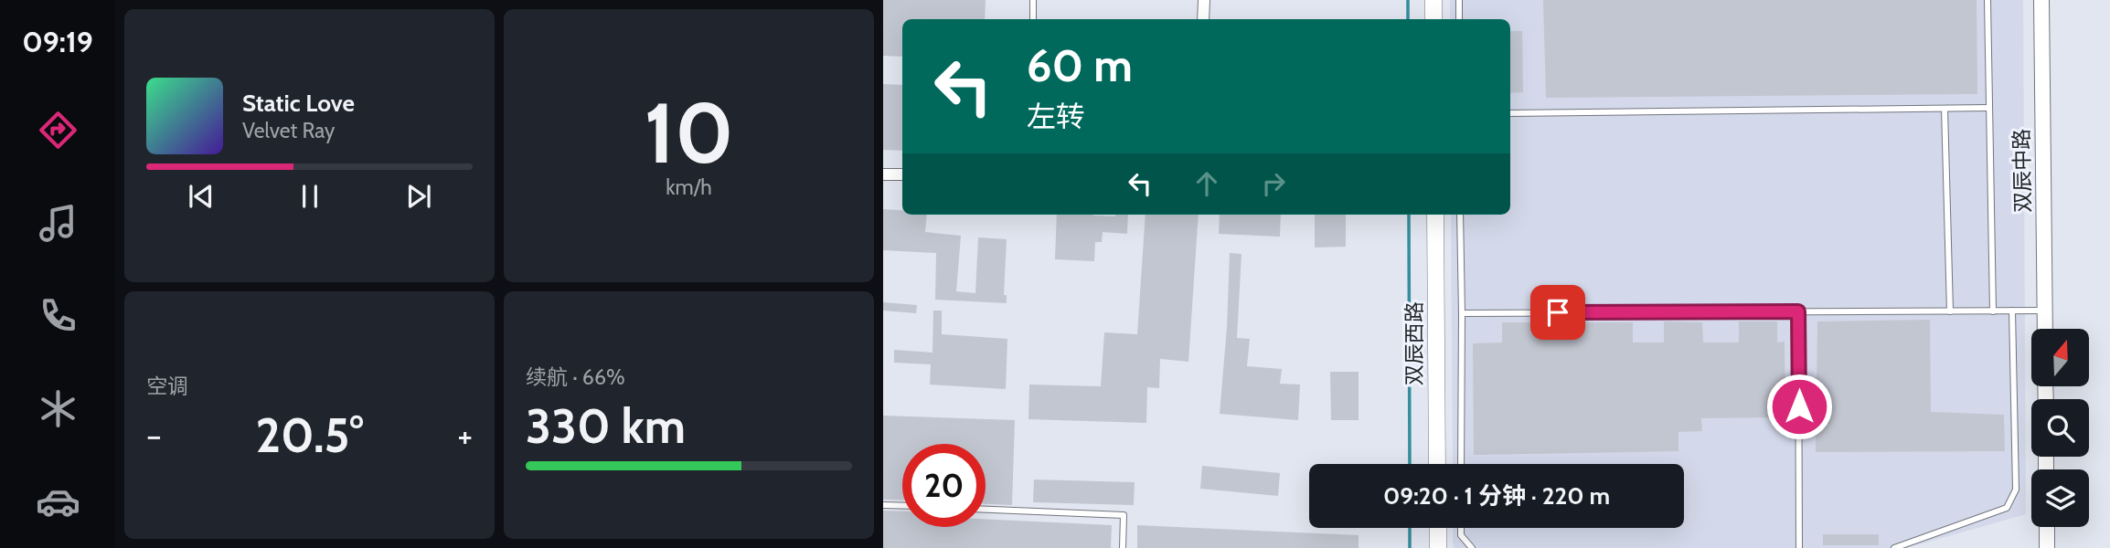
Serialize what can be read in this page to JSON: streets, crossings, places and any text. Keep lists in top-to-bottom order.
{
  "streets": {
    "main road": ["双辰西路"],
    "street": ["双辰中路"]
  },
  "north": "top",
  "page": {
    "tabs": "09:19",
    "tile": [
      ["10", "km/h"],
      "空调",
      ["续航 · 66%", "330 km"]
    ],
    "turn": ["60 m", "左转"],
    "song": ["Static Love", "Velvet Ray"],
    "heat": ["−", "20.5°", "+"],
    "limit": "20",
    "trip": "09:20 · 1 分钟 · 220 m"
  }
}
